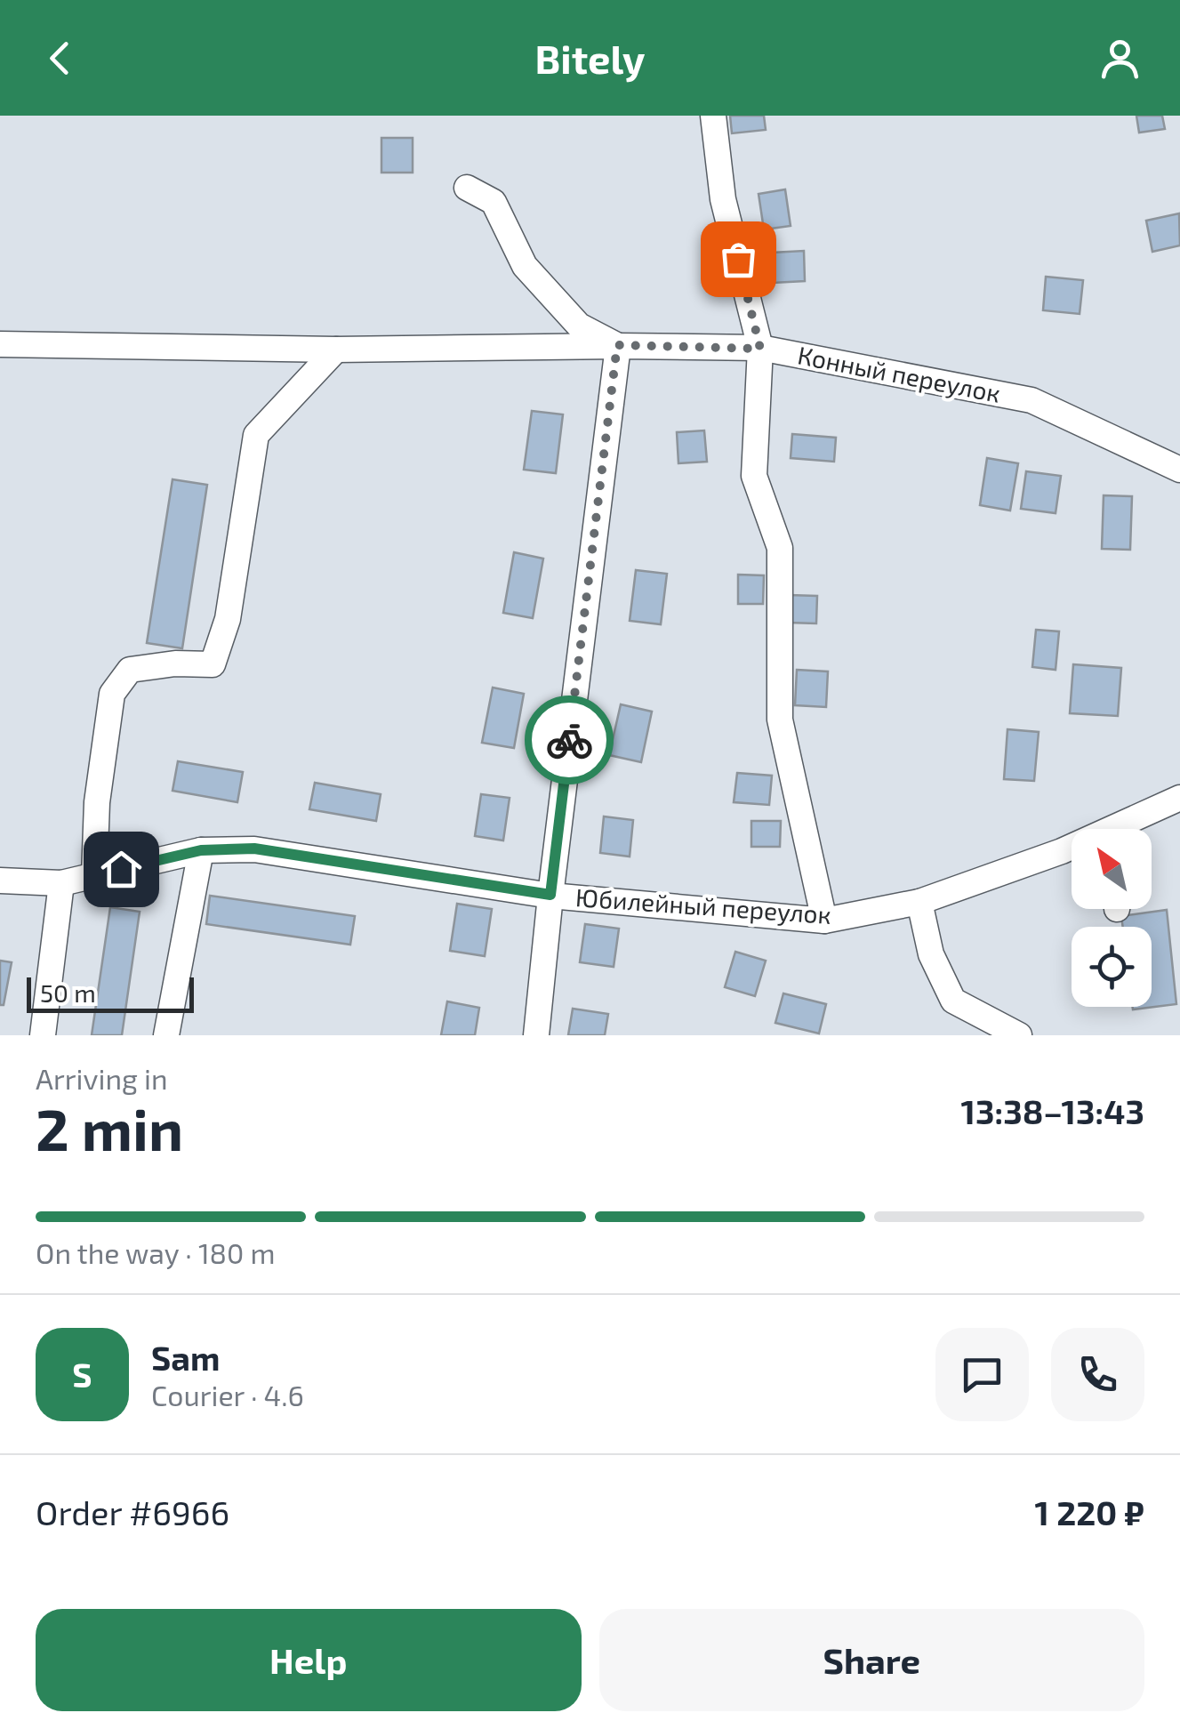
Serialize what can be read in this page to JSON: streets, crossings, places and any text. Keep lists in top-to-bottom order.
{
  "streets": {
    "street": ["Конный переулок", "Юбилейный переулок"]
  },
  "scale_bar": "50 m",
  "north": "top left",
  "page": {
    "header": "Bitely",
    "scale": "50 m",
    "heading": ["2 min", "Arriving in", "13:38–13:43"],
    "panel": [
      "Sam",
      "Courier · 4.6",
      "Order #6966",
      "1 220 ₽"
    ],
    "bar": "On the way · 180 m",
    "round": "S",
    "buttons": ["Help", "Share"]
  }
}
